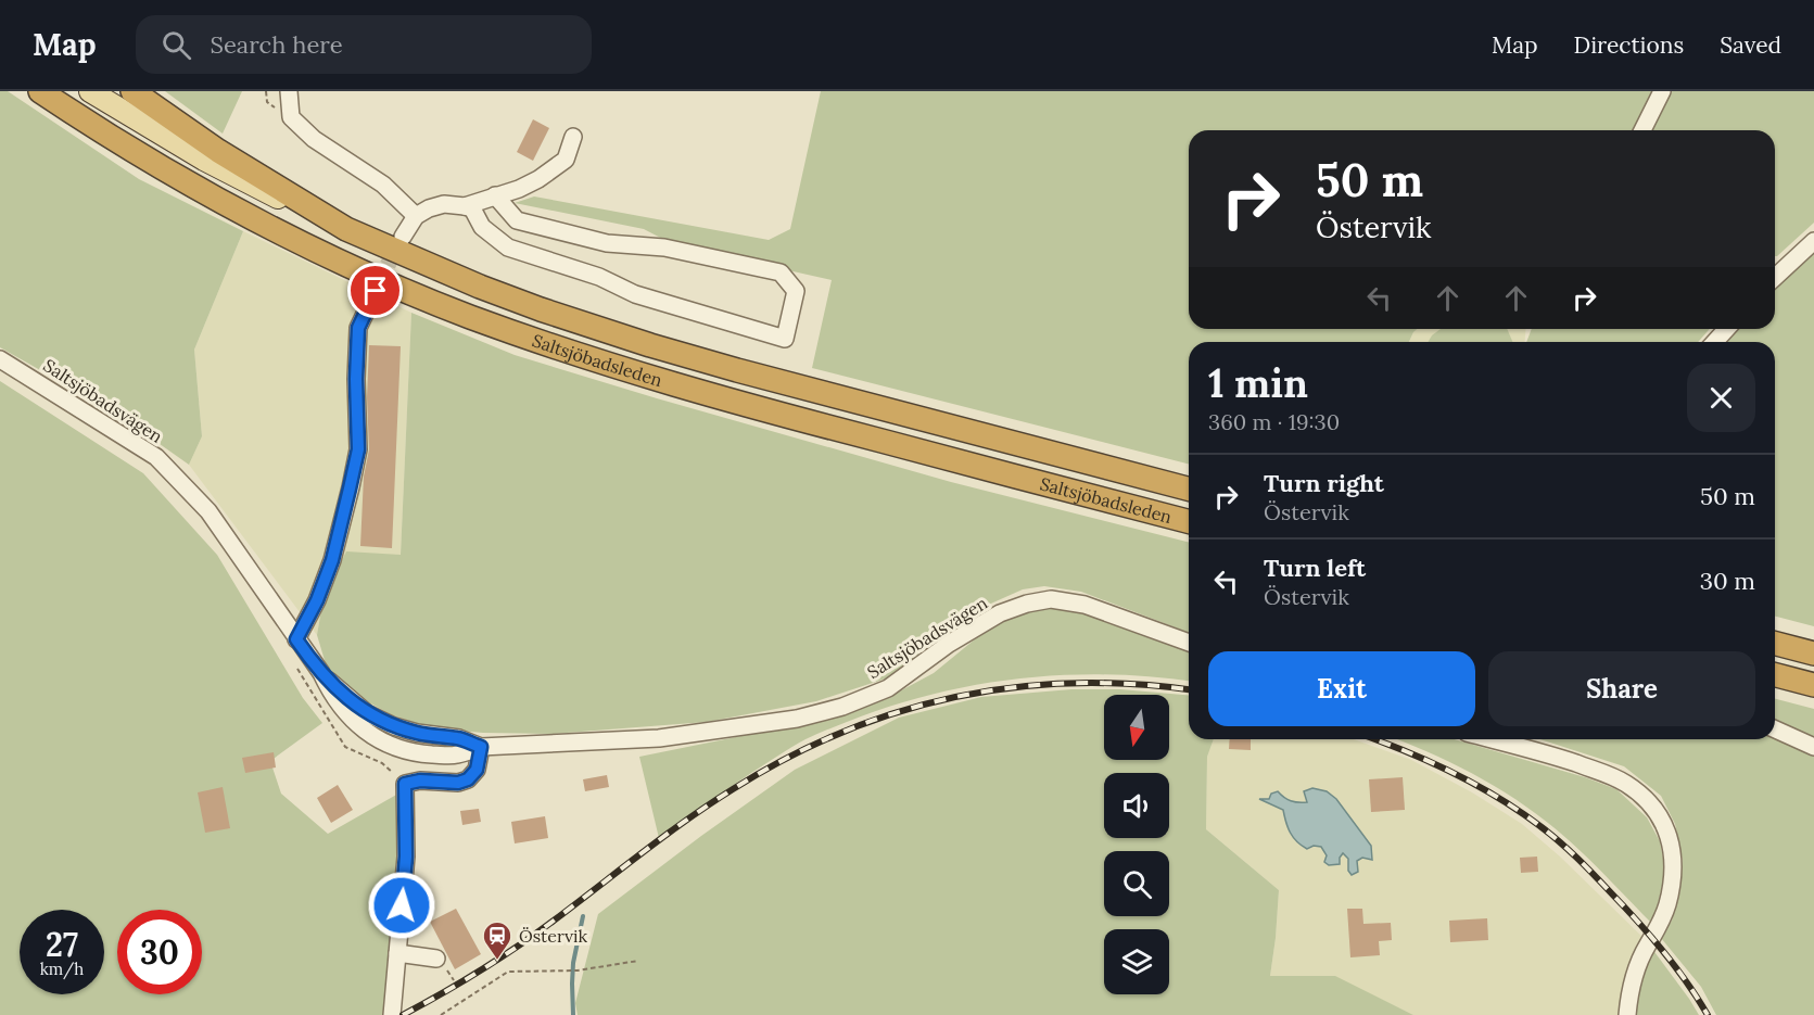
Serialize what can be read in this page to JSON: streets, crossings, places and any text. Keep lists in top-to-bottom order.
{
  "streets": {
    "highway": ["Saltsjöbadsleden"],
    "street": ["Saltsjöbadsvägen"]
  },
  "places": {
    "station": ["Östervik"]
  },
  "north": "bottom",
  "page": {
    "header": "Map",
    "search": "Search here",
    "nav": ["Map", "Directions", "Saved"],
    "turn": ["50 m", "Östervik"],
    "heading": ["1 min", "360 m · 19:30"],
    "list": [
      {
        "name": "Turn right",
        "note": "Östervik",
        "value": "50 m"
      },
      {
        "name": "Turn left",
        "note": "Östervik",
        "value": "30 m"
      }
    ],
    "buttons": ["Exit", "Share"],
    "speed": "27 km/h",
    "limit": "30"
  }
}
